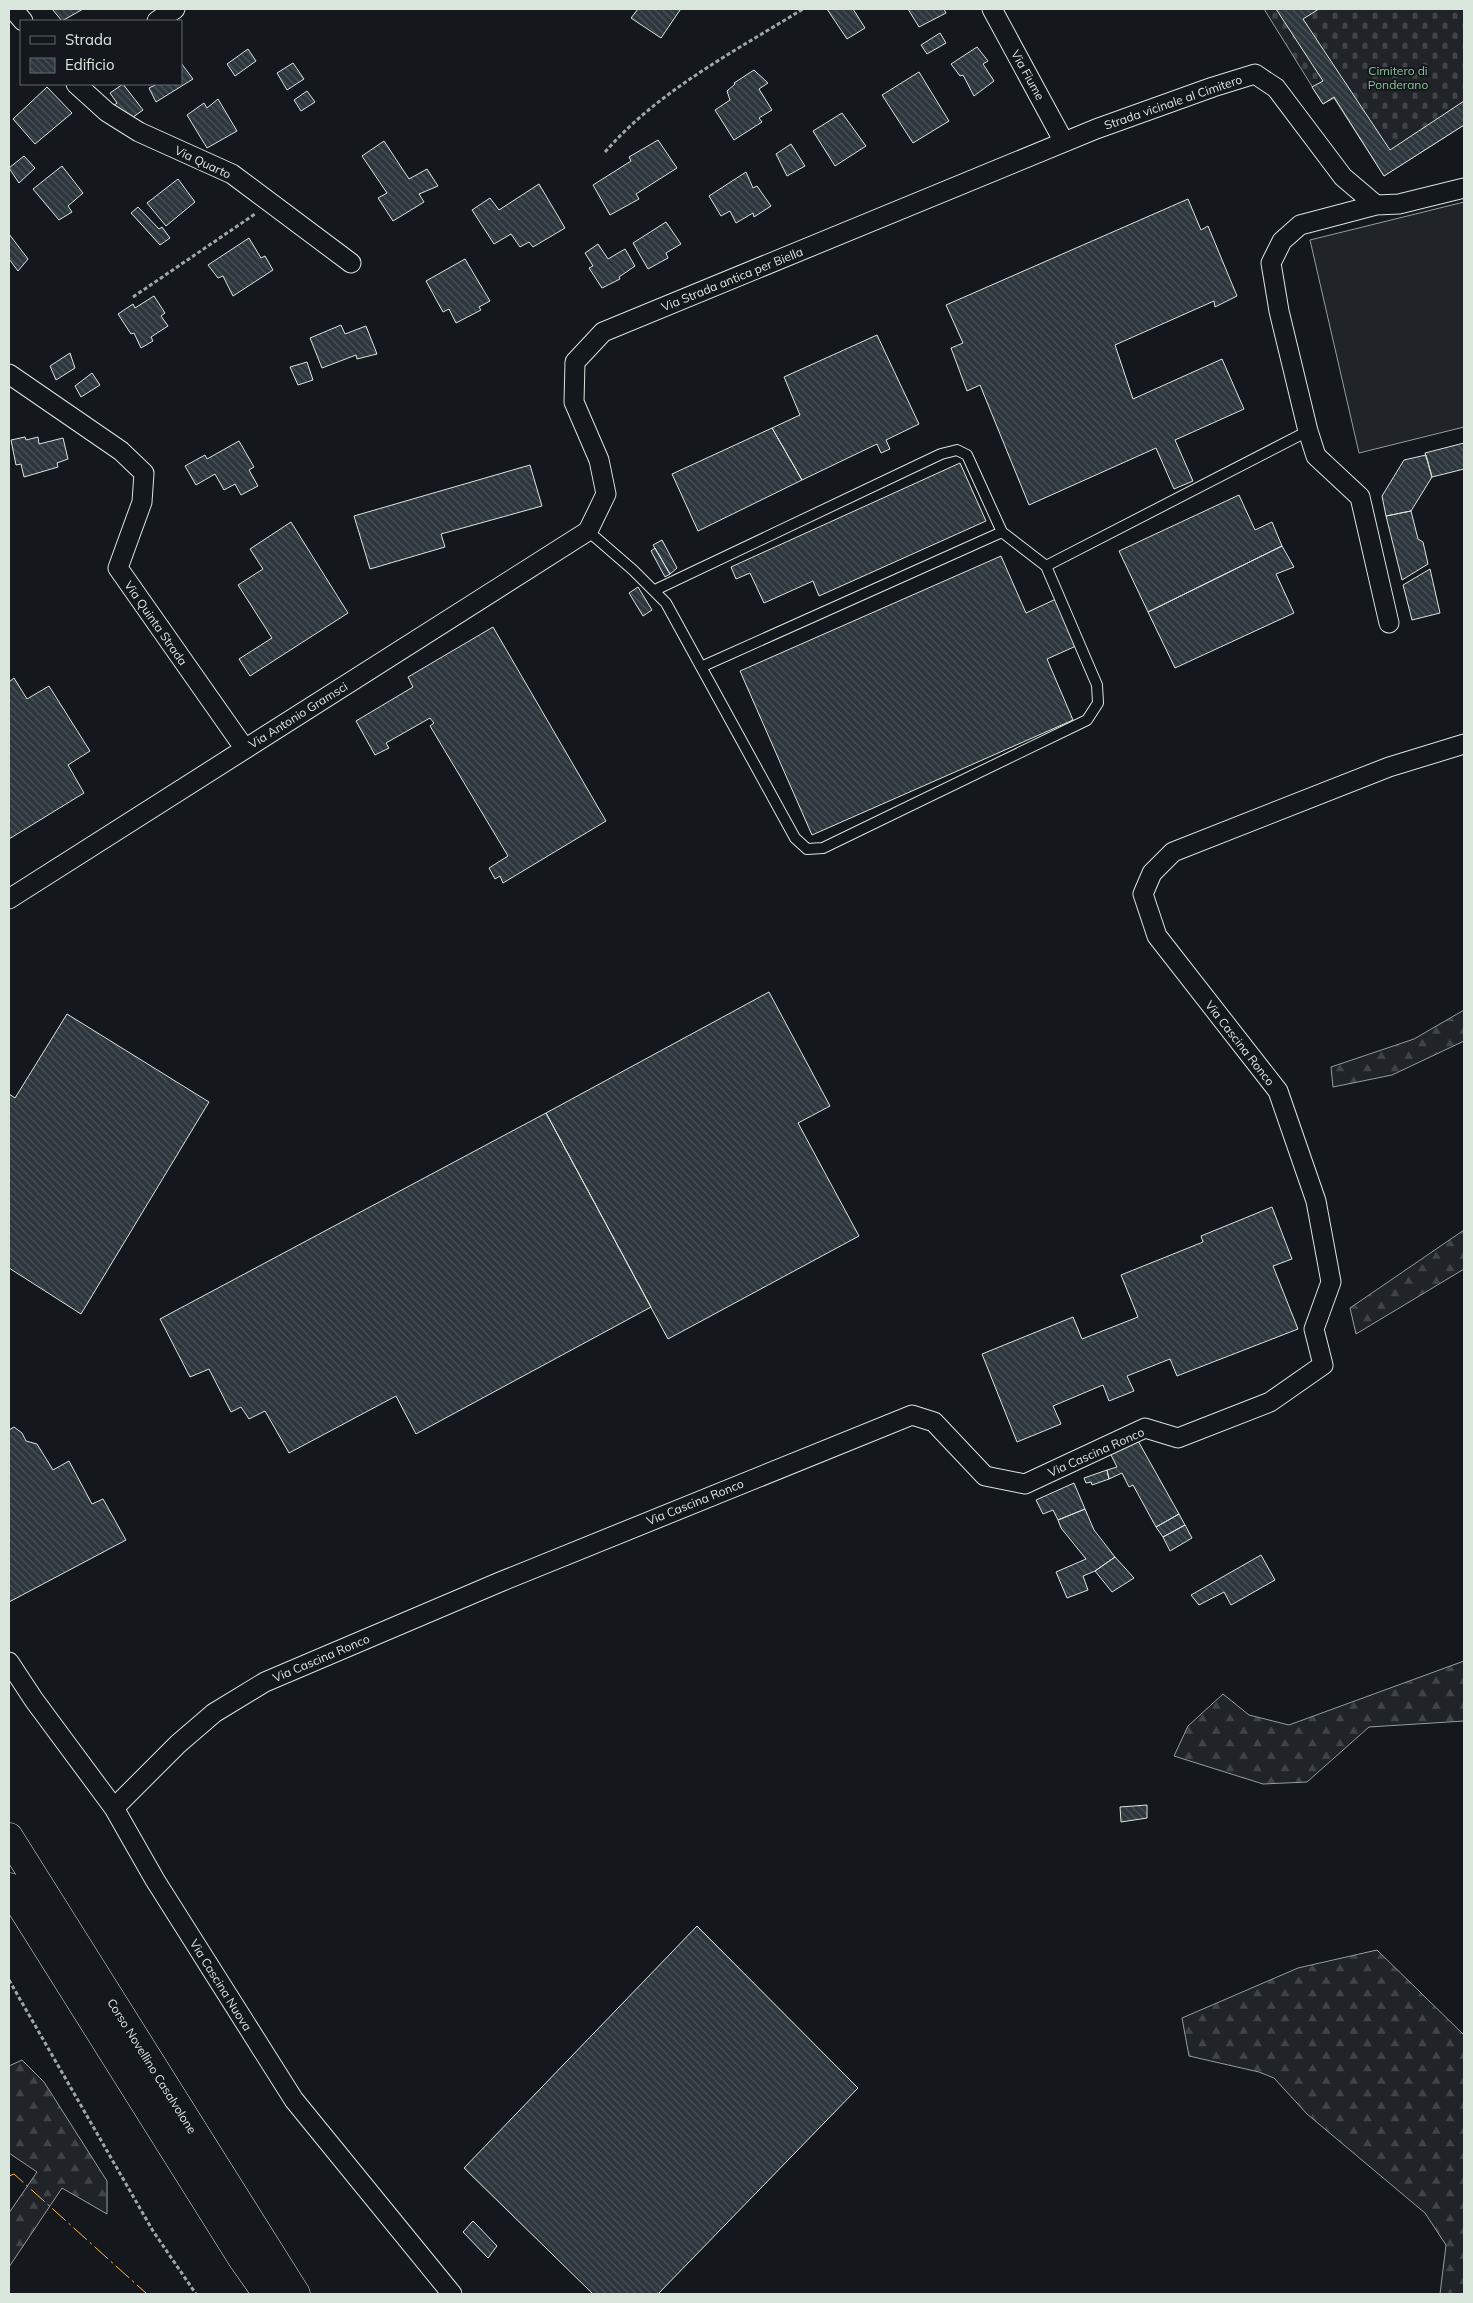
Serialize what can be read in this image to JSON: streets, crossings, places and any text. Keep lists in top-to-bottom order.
{
  "streets": {
    "highway": ["Corso Novellino Casalvolone"],
    "street": [
      "Via Fiume",
      "Strada vicinale al Cimitero",
      "Via Quarto",
      "Via Strada antica per Biella",
      "Via Quinta Strada",
      "Via Antonio Gramsci",
      "Via Cascina Ronco",
      "Via Cascina Nuova"
    ]
  },
  "crossings": [
    ["Via Fiume", "Strada vicinale al Cimitero"],
    ["Via Fiume", "Via Strada antica per Biella"],
    ["Strada vicinale al Cimitero", "Via Strada antica per Biella"],
    ["Via Strada antica per Biella", "Via Antonio Gramsci"],
    ["Via Quinta Strada", "Via Antonio Gramsci"],
    ["Via Cascina Ronco", "Via Cascina Nuova"]
  ],
  "parks": ["Cimitero di Ponderano"],
  "legend": ["Strada", "Edificio"]
}
